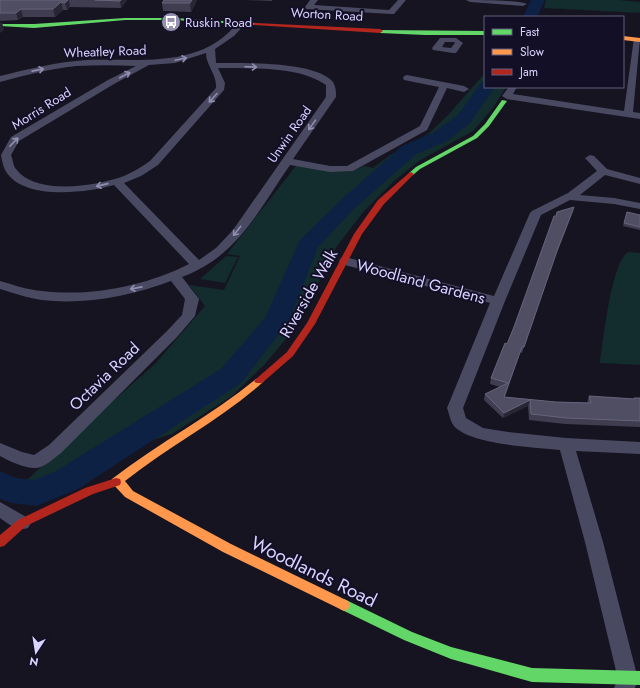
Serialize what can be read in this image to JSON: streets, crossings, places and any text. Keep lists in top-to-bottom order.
{
  "streets": {
    "street": [
      "Worton Road",
      "Wheatley Road",
      "Morris Road",
      "Unwin Road",
      "Woodland Gardens",
      "Riverside Walk",
      "Octavia Road",
      "Woodlands Road"
    ]
  },
  "crossings": [
    ["Wheatley Road", "Morris Road"],
    ["Morris Road", "Unwin Road"],
    ["Unwin Road", "Octavia Road"],
    ["Woodland Gardens", "Riverside Walk"],
    ["Riverside Walk", "Woodlands Road"]
  ],
  "one_way": ["Wheatley Road"],
  "places": {
    "bus stop": ["Ruskin Road"]
  },
  "legend": ["Fast", "Slow", "Jam"],
  "north": "bottom"
}
